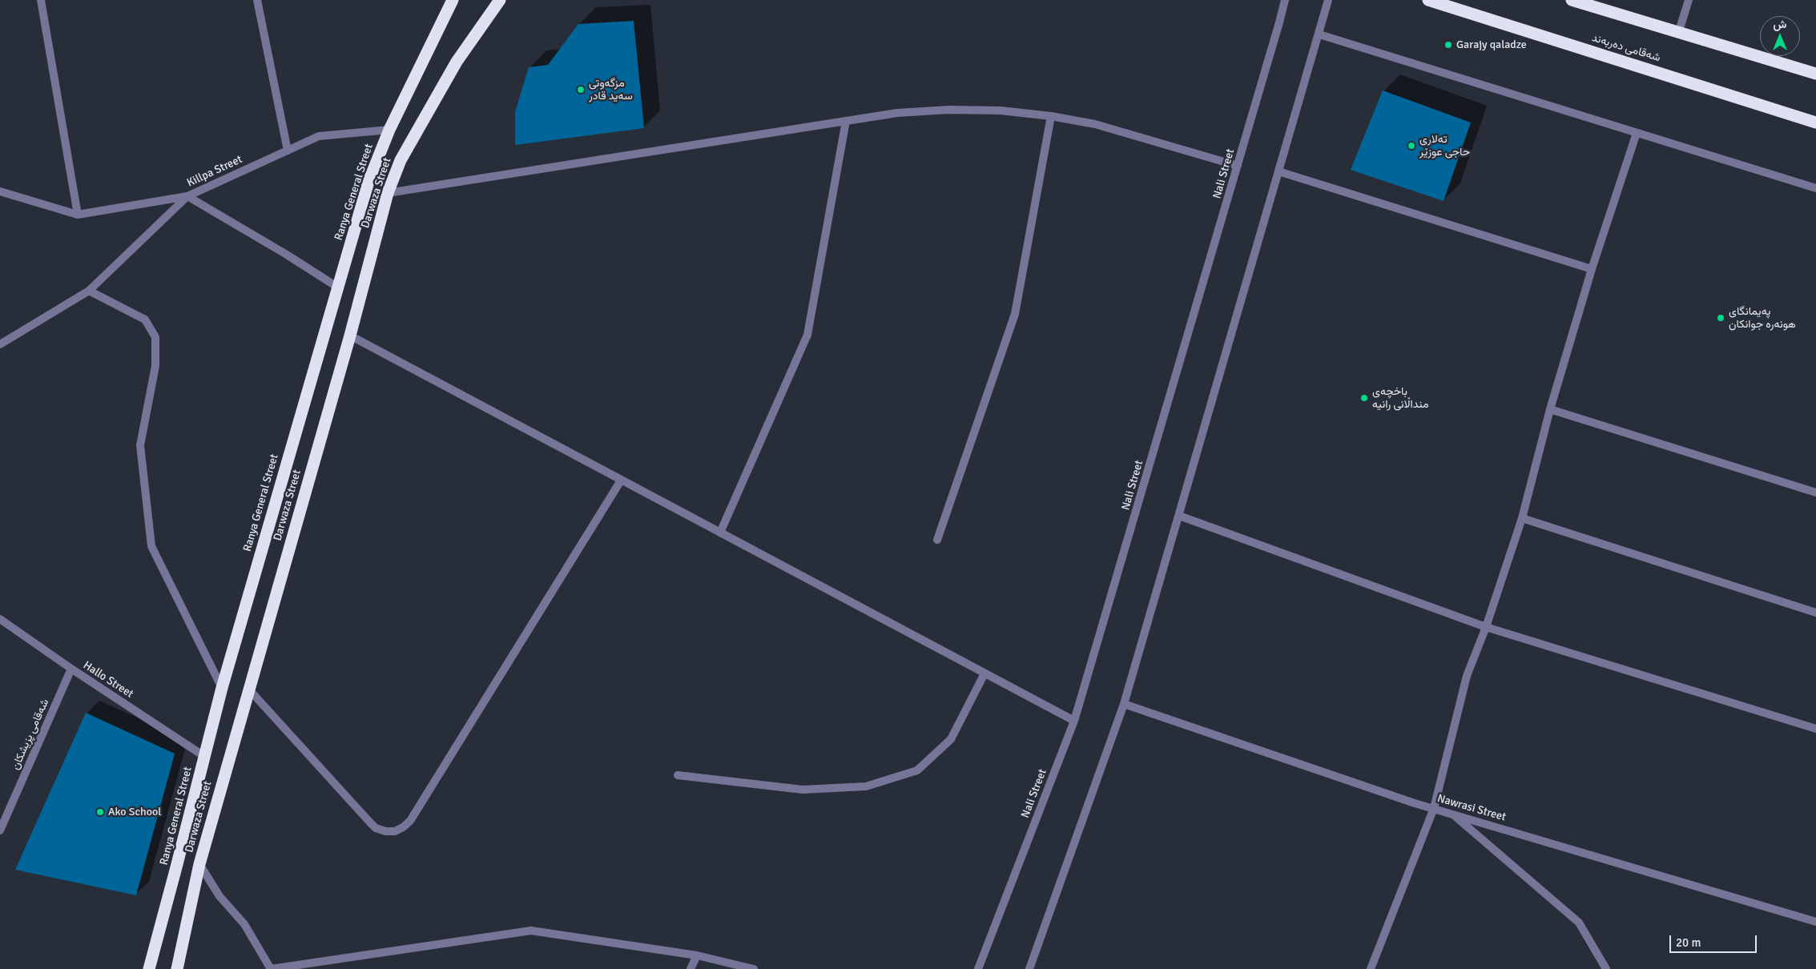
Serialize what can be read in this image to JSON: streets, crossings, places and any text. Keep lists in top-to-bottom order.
{
  "streets": {
    "highway": ["شەقامی دەربەند", "Ranya General Street", "Darwaza Street"],
    "street": [
      "Killpa Street",
      "Nali Street",
      "Hallo Street",
      "شەقامی پزیشکان",
      "Nawrasi Street"
    ]
  },
  "crossings": [
    ["Killpa Street", "Ranya General Street"],
    ["Ranya General Street", "Hallo Street"],
    ["Hallo Street", "شەقامی پزیشکان"]
  ],
  "places": [
    "Garajy qaladze",
    "مزگەوتی سەید قادر",
    "تەلاری حاجی عوزێر",
    "پەیمانگای هونەرە جوانکان",
    "باخچەی منداڵانی رانیە",
    "Ako School"
  ],
  "scale_bar": "20 m",
  "north": "top"
}
